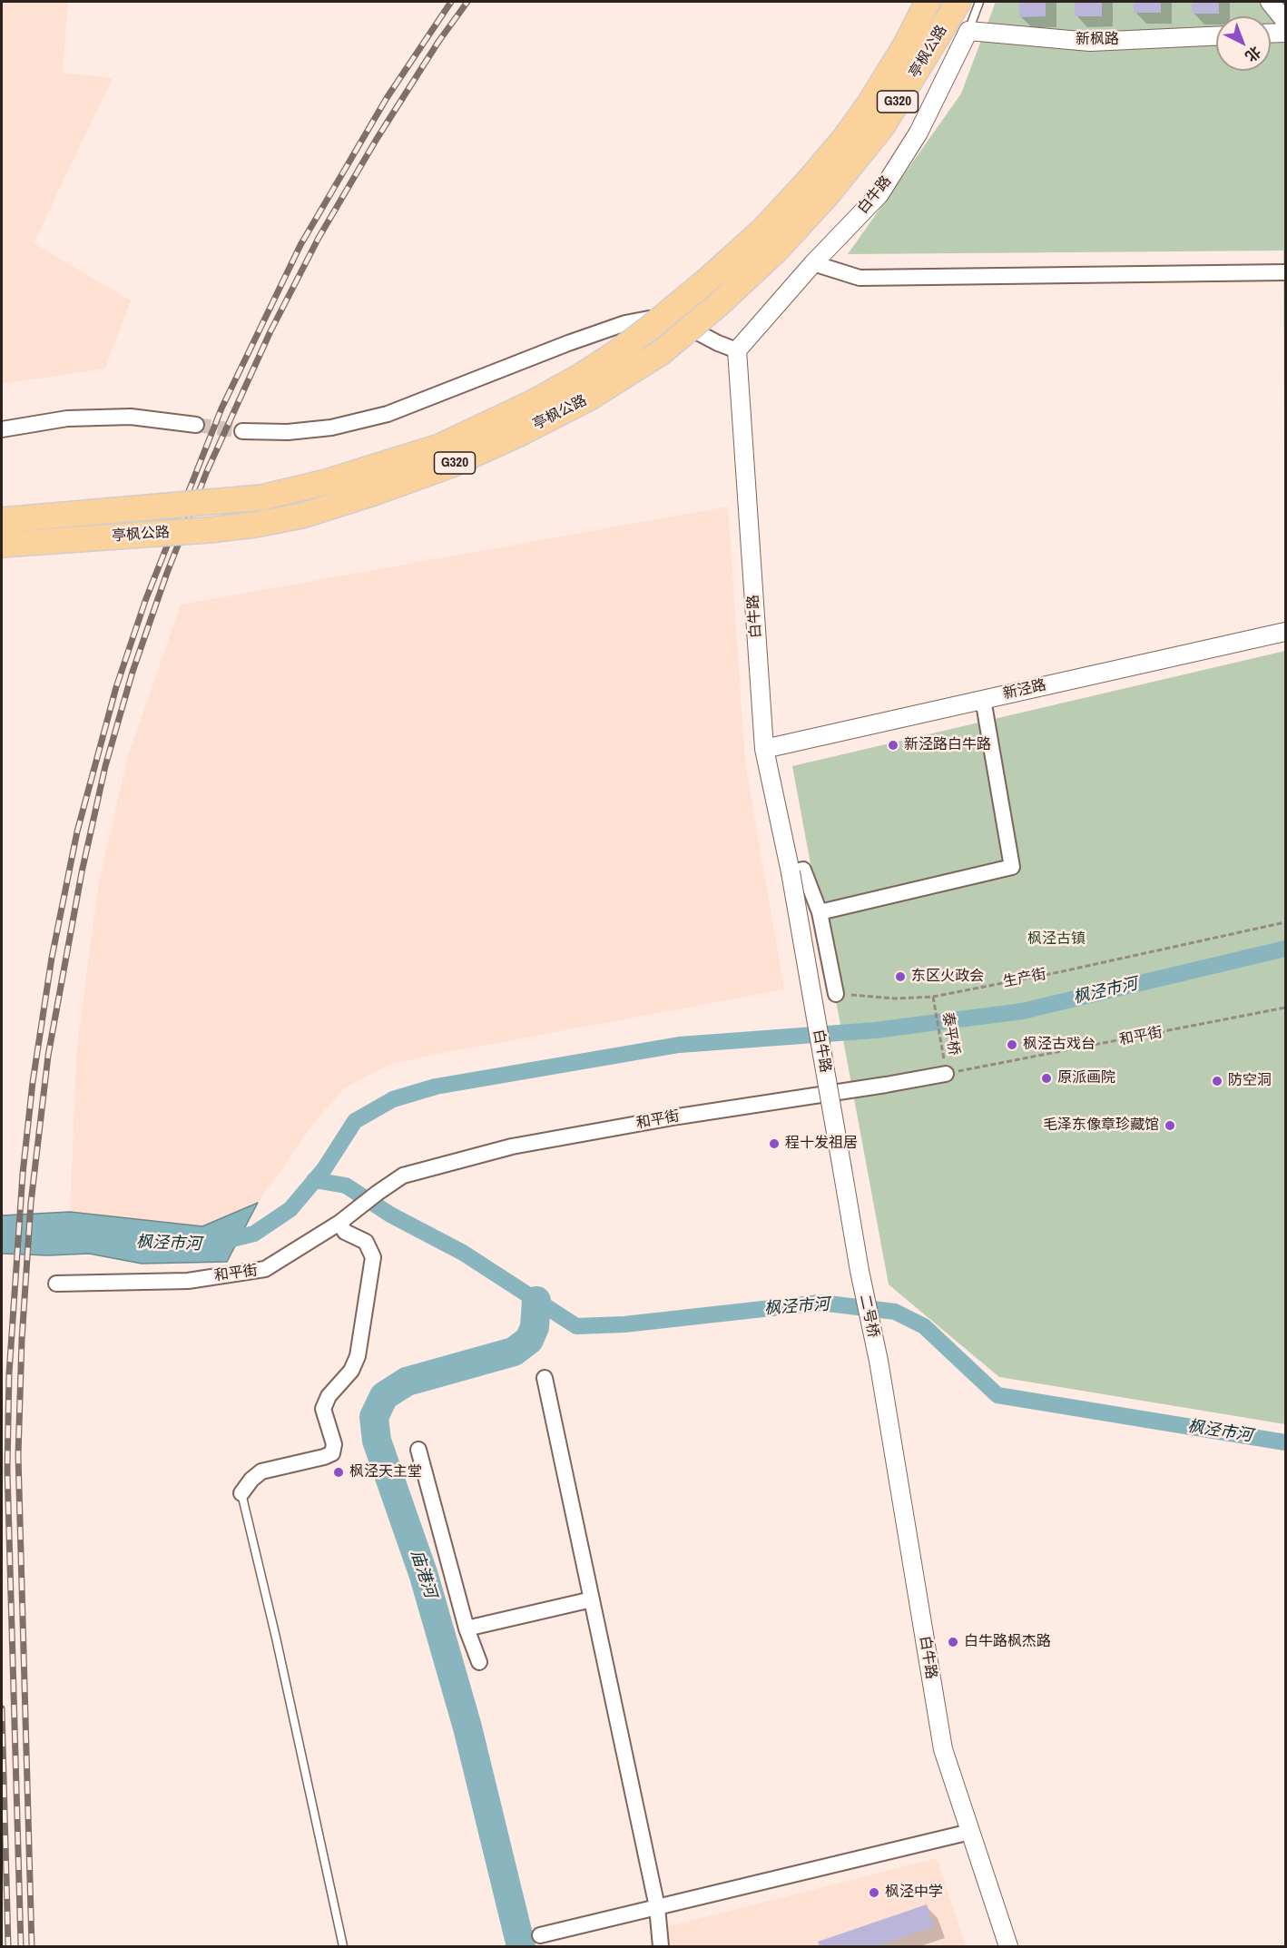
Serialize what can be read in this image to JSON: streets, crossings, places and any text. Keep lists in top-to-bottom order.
{
  "streets": {
    "highway": ["亭枫公路", "G320"],
    "street": [
      "新枫路",
      "白牛路",
      "新泾路",
      "和平街",
      "二号桥"
    ],
    "path": ["生产街", "泰平桥"]
  },
  "crossings": [
    ["新枫路", "白牛路"],
    ["白牛路", "新泾路"],
    ["白牛路", "二号桥"],
    ["生产街", "泰平桥"],
    ["泰平桥", "和平街"]
  ],
  "water": ["枫泾市河", "庙港河"],
  "parks": ["枫泾古镇"],
  "places": [
    "新泾路白牛路",
    "东区火政会",
    "枫泾古戏台",
    "原派画院",
    "防空洞",
    "毛泽东像章珍藏馆",
    "程十发祖居",
    "枫泾天主堂",
    "白牛路枫杰路",
    "枫泾中学"
  ],
  "north": "bottom right"
}
